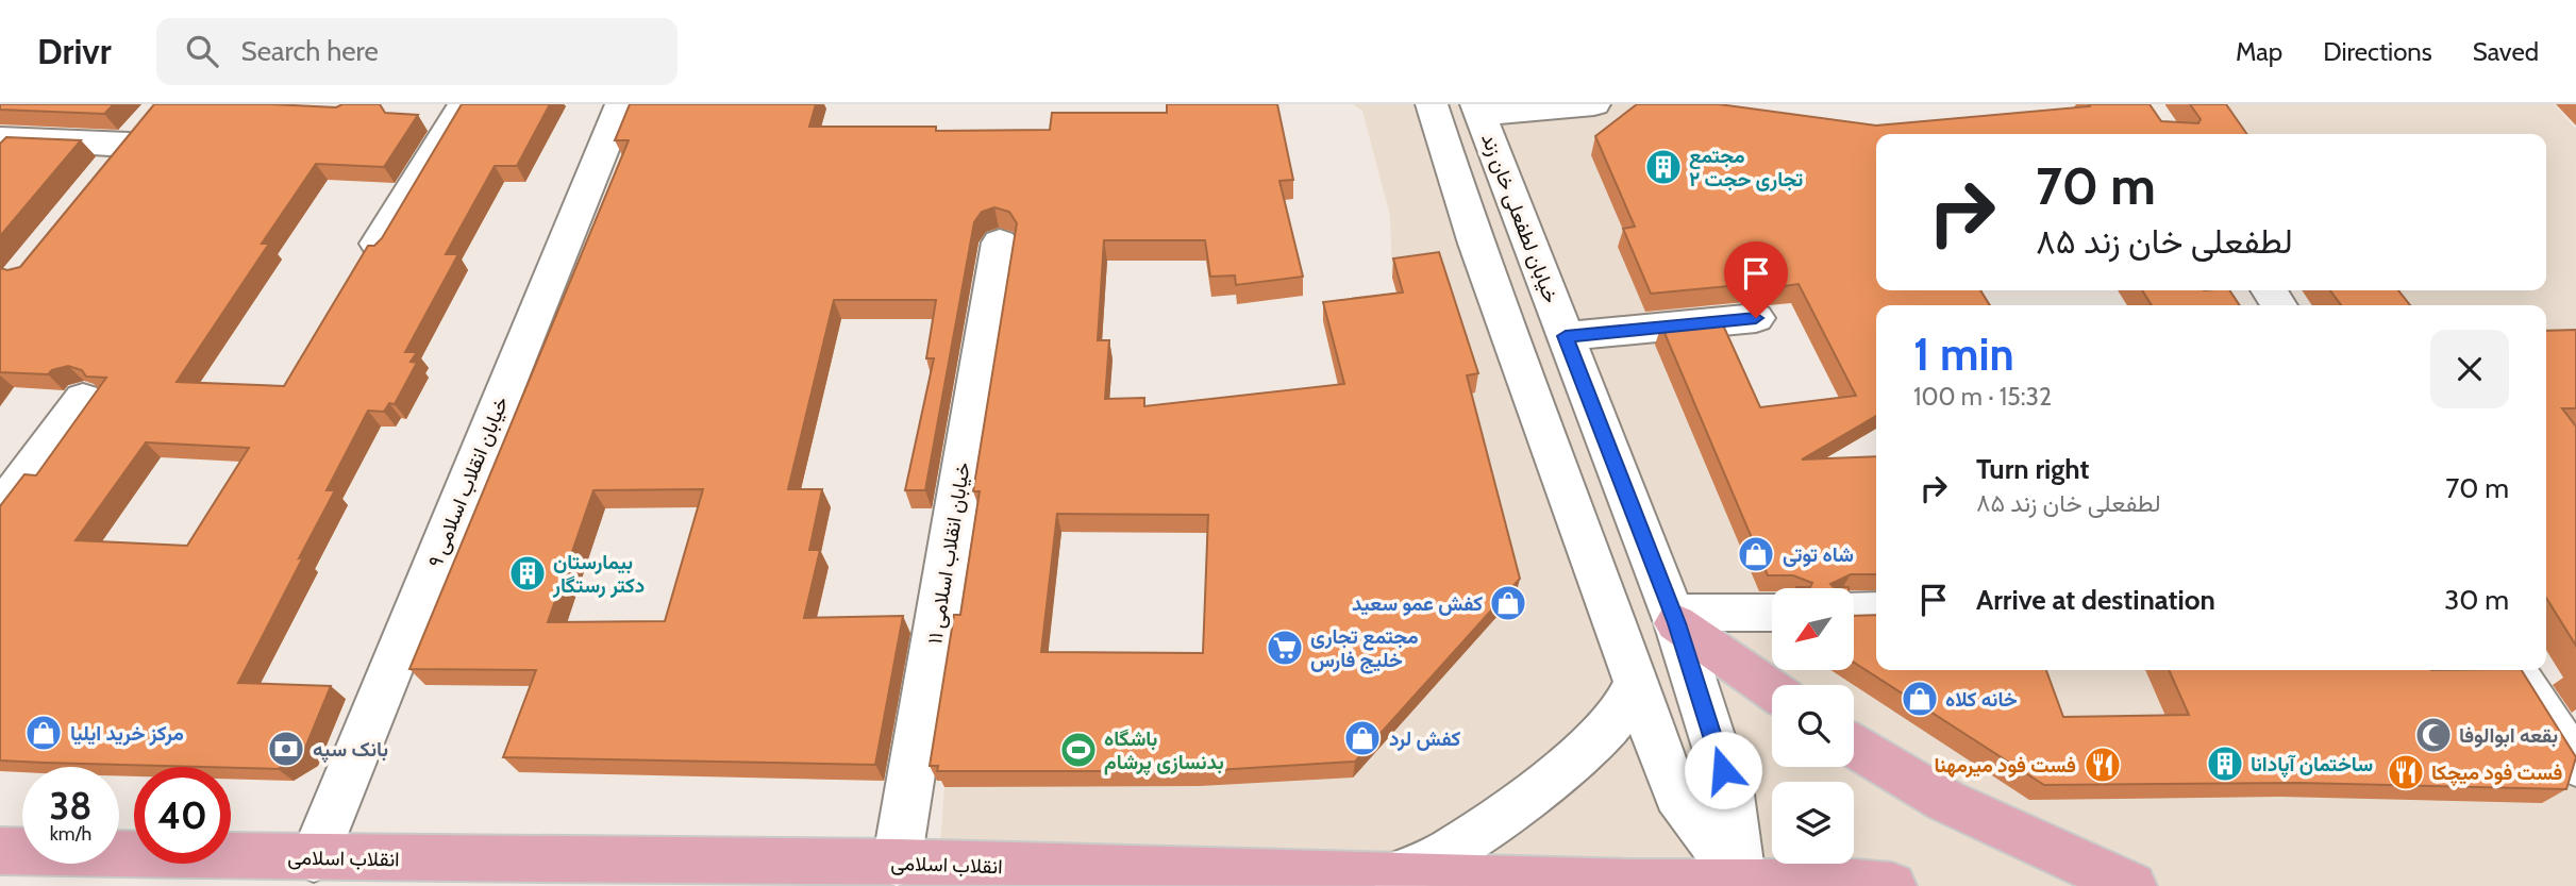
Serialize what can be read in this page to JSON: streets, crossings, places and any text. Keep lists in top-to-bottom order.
{
  "streets": {
    "main road": ["انقلاب اسلامی"],
    "street": ["خیابان لطفعلی خان زند", "خیابان انقلاب اسلامی ۹", "خیابان انقلاب اسلامی ۱۱"]
  },
  "crossings": [
    ["خیابان لطفعلی خان زند", "انقلاب اسلامی"],
    ["خیابان انقلاب اسلامی ۹", "انقلاب اسلامی"],
    ["خیابان انقلاب اسلامی ۱۱", "انقلاب اسلامی"]
  ],
  "places": {
    "building": ["مجتمع تجاری حجت ۲", "بیمارستان دکتر رستگار", "ساختمان آپادانا"],
    "shop": [
      "شاه توتی",
      "کفش عمو سعید",
      "خانه کلاه",
      "مرکز خرید ایلیا",
      "کفش لرد"
    ],
    "supermarket": ["مجتمع تجاری خلیج فارس"],
    "mosque": ["بقعه ابوالوفا"],
    "bank": ["بانک سپه"],
    "sports": ["باشگاه بدنسازی پرشام"],
    "restaurant": ["فست فود میرمهنا", "فست فود میچکا"]
  },
  "north": "bottom left",
  "page": {
    "header": "Drivr",
    "search": "Search here",
    "nav": ["Map", "Directions", "Saved"],
    "turn": ["70 m", "لطفعلی خان زند ۸۵"],
    "heading": ["1 min", "100 m · 15:32"],
    "list": [
      {
        "name": "Turn right",
        "note": "لطفعلی خان زند ۸۵",
        "value": "70 m"
      },
      {
        "name": "Arrive at destination",
        "value": "30 m"
      }
    ],
    "speed": "38 km/h",
    "limit": "40"
  }
}
